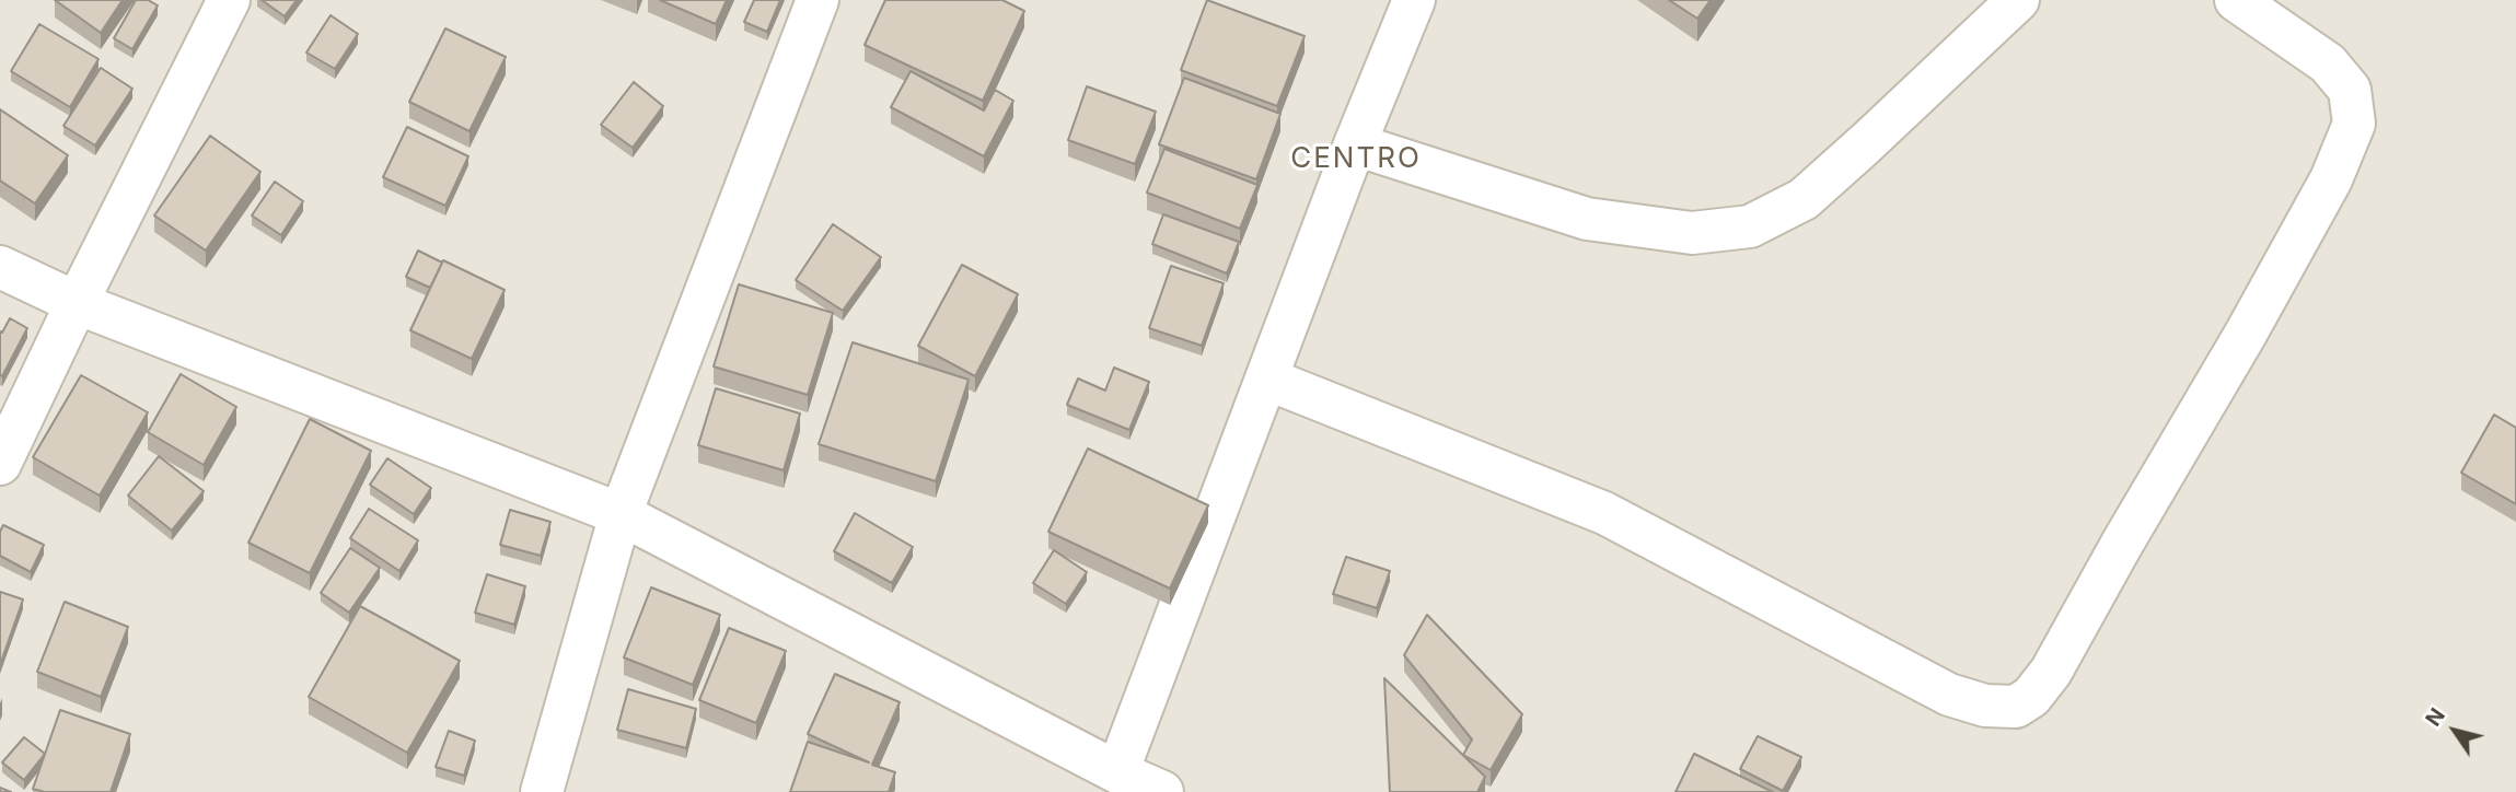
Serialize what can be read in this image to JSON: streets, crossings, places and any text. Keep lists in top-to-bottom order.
{
  "districts": ["CENTRO"],
  "north": "top left"
}
